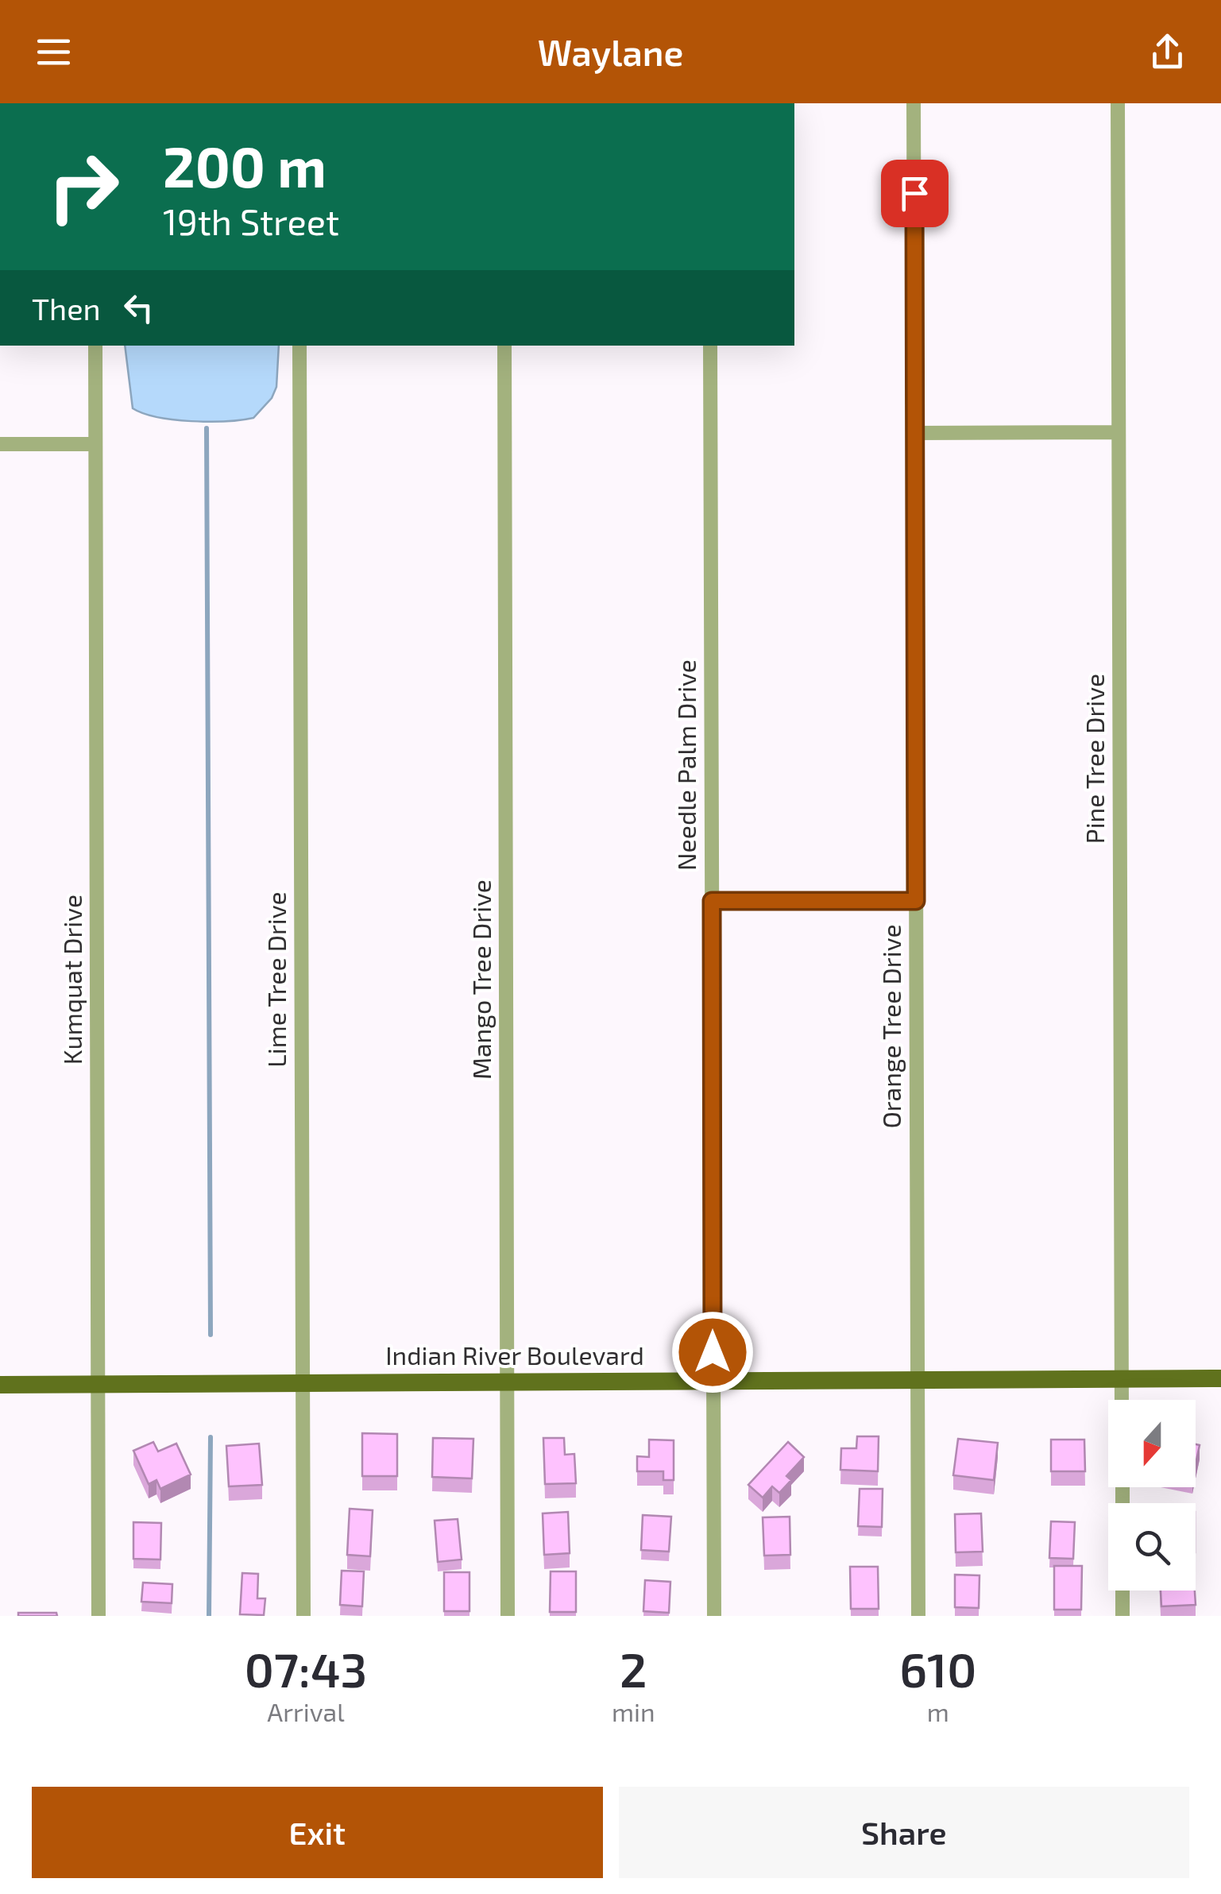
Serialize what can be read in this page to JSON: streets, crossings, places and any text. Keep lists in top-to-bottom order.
{
  "streets": {
    "main road": ["Indian River Boulevard"],
    "street": [
      "Pine Tree Drive",
      "Needle Palm Drive",
      "Kumquat Drive",
      "Lime Tree Drive",
      "Mango Tree Drive",
      "Orange Tree Drive"
    ]
  },
  "crossings": [
    ["Pine Tree Drive", "Indian River Boulevard"],
    ["Needle Palm Drive", "Indian River Boulevard"],
    ["Kumquat Drive", "Indian River Boulevard"],
    ["Lime Tree Drive", "Indian River Boulevard"],
    ["Mango Tree Drive", "Indian River Boulevard"],
    ["Orange Tree Drive", "Indian River Boulevard"]
  ],
  "north": "bottom",
  "page": {
    "header": "Waylane",
    "turn": ["200 m", "19th Street"],
    "then": "Then",
    "eta": [
      "07:43",
      "Arrival",
      "2",
      "min",
      "610",
      "m"
    ],
    "buttons": ["Exit", "Share"]
  }
}
